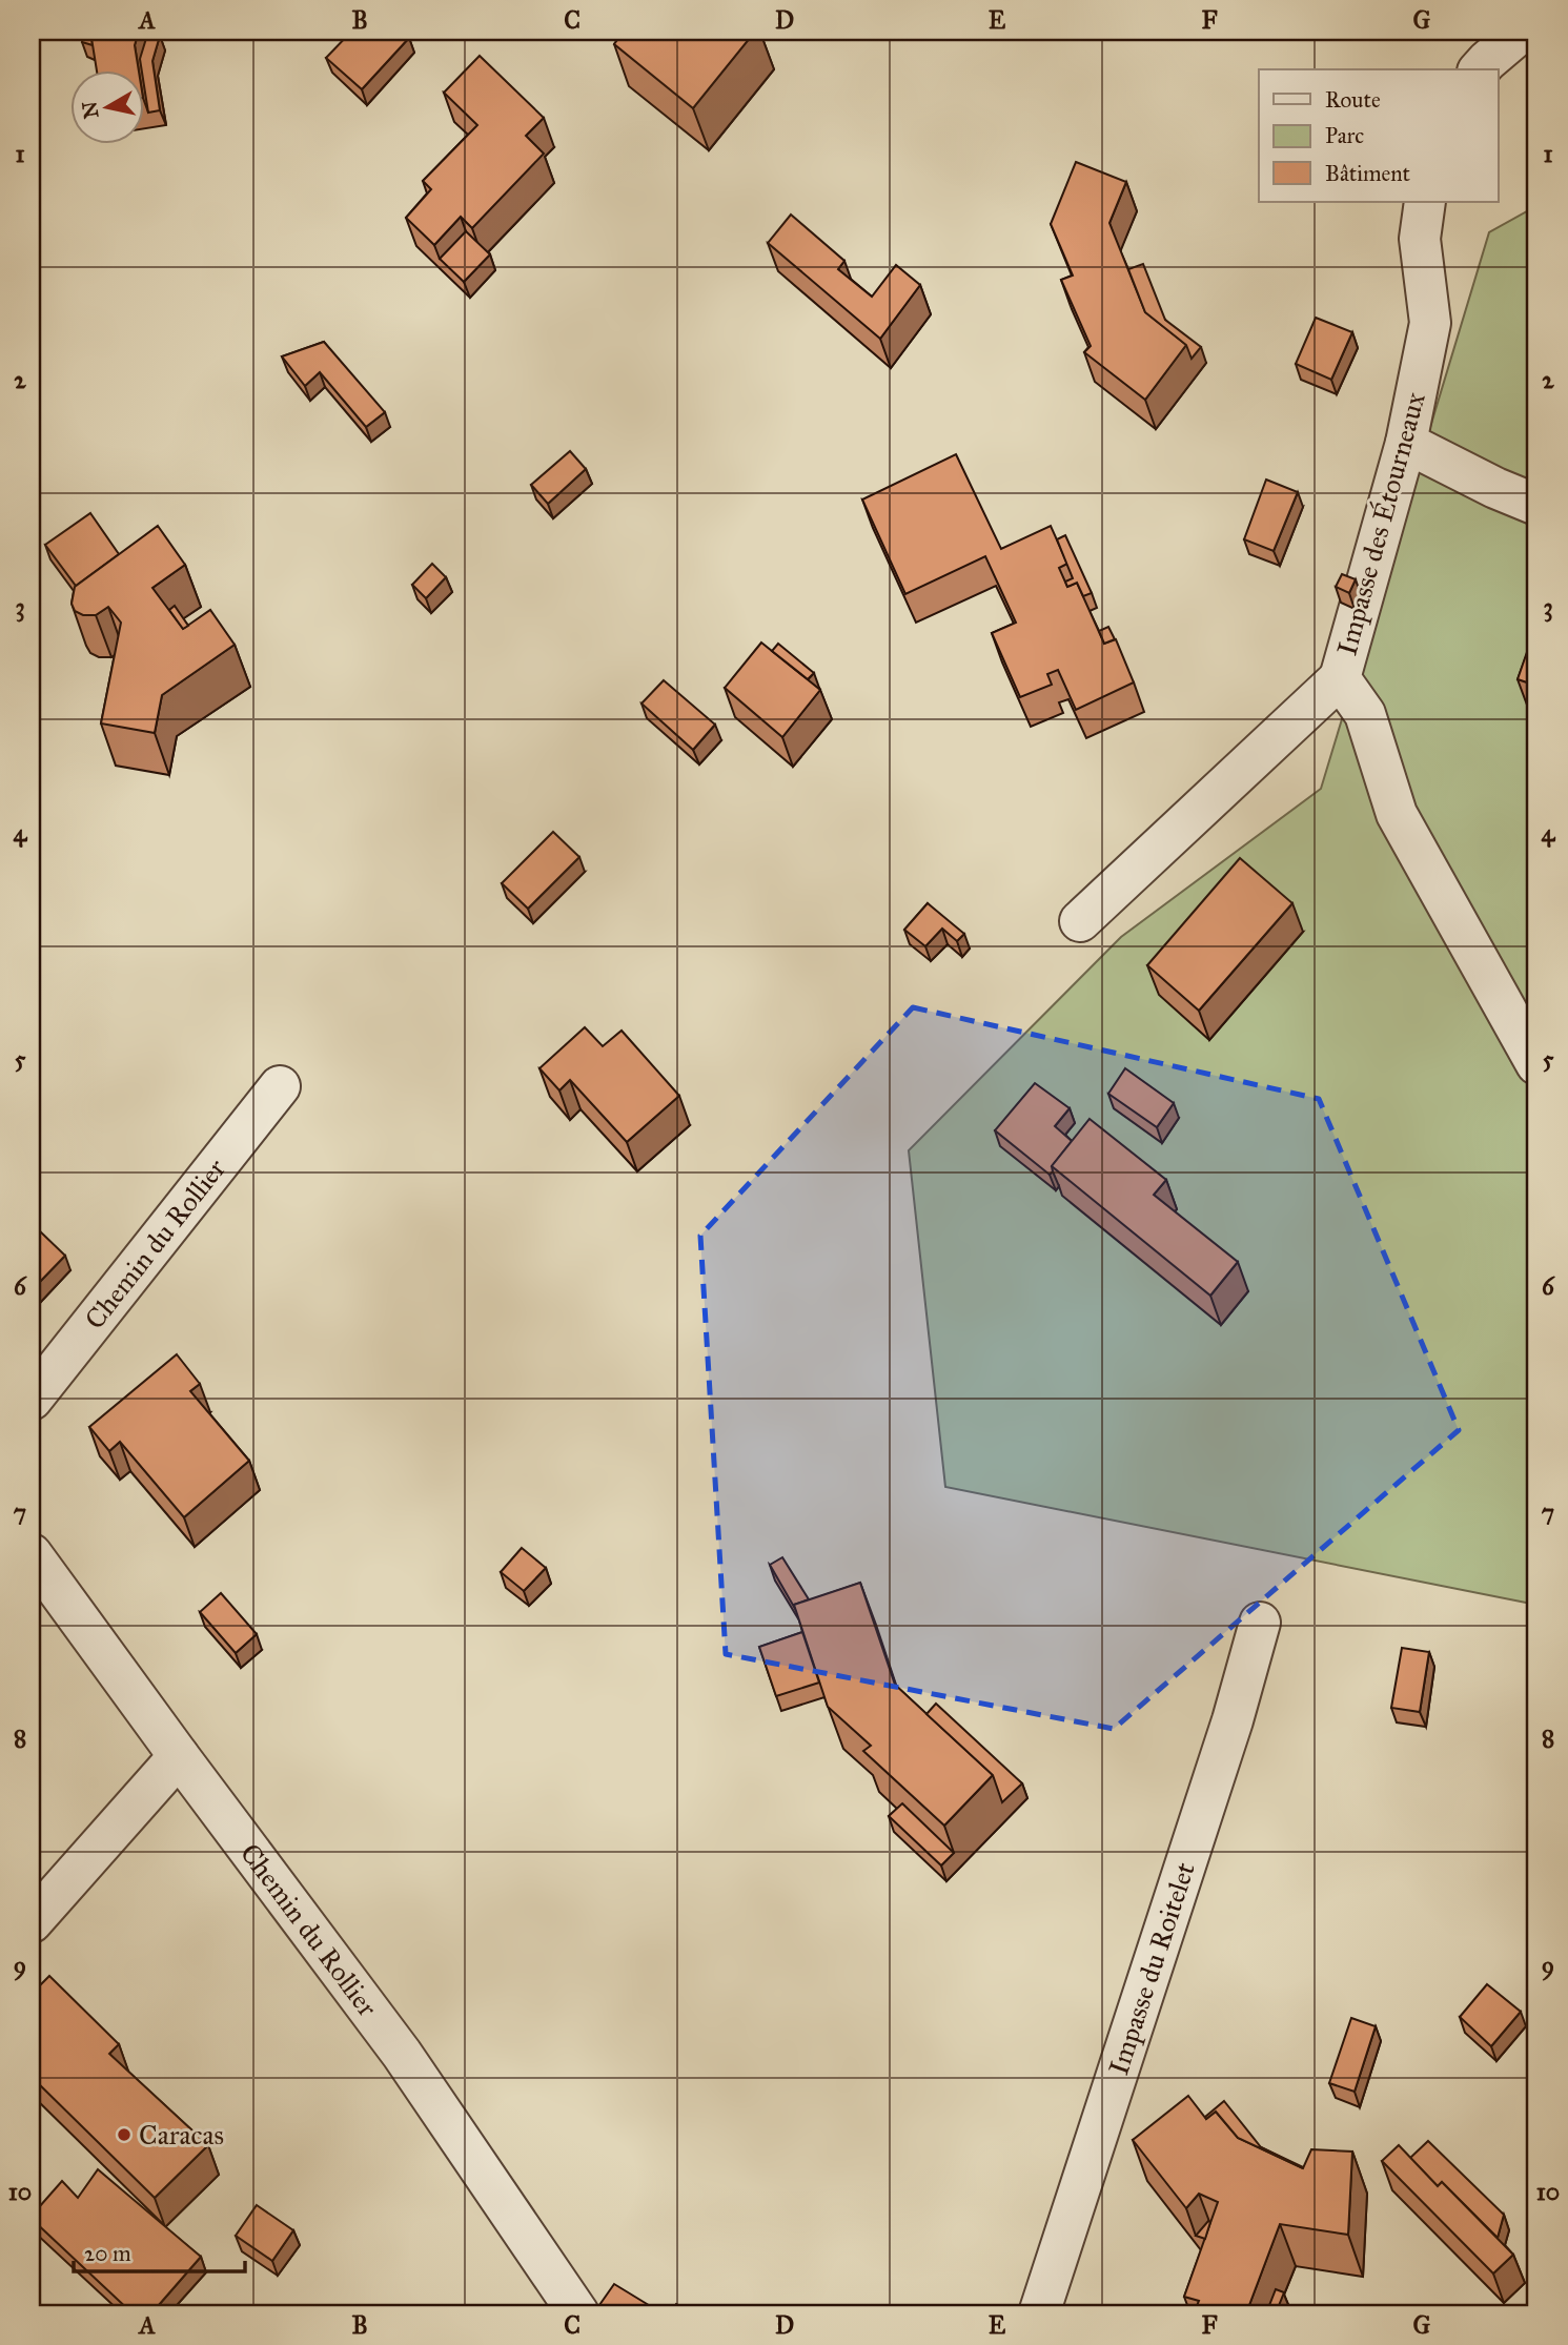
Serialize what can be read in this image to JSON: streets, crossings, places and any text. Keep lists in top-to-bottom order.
{
  "streets": {
    "street": ["Impasse des Étourneaux", "Chemin du Rollier", "Impasse du Roitelet"]
  },
  "places": ["Caracas"],
  "legend": ["Route", "Parc", "Bâtiment"],
  "scale_bar": "20 m",
  "north": "left",
  "grid": {
    "columns": [
      "A",
      "B",
      "C",
      "D",
      "E",
      "F",
      "G"
    ],
    "rows": [
      "1",
      "2",
      "3",
      "4",
      "5",
      "6",
      "7",
      "8",
      "9",
      "10"
    ]
  }
}
